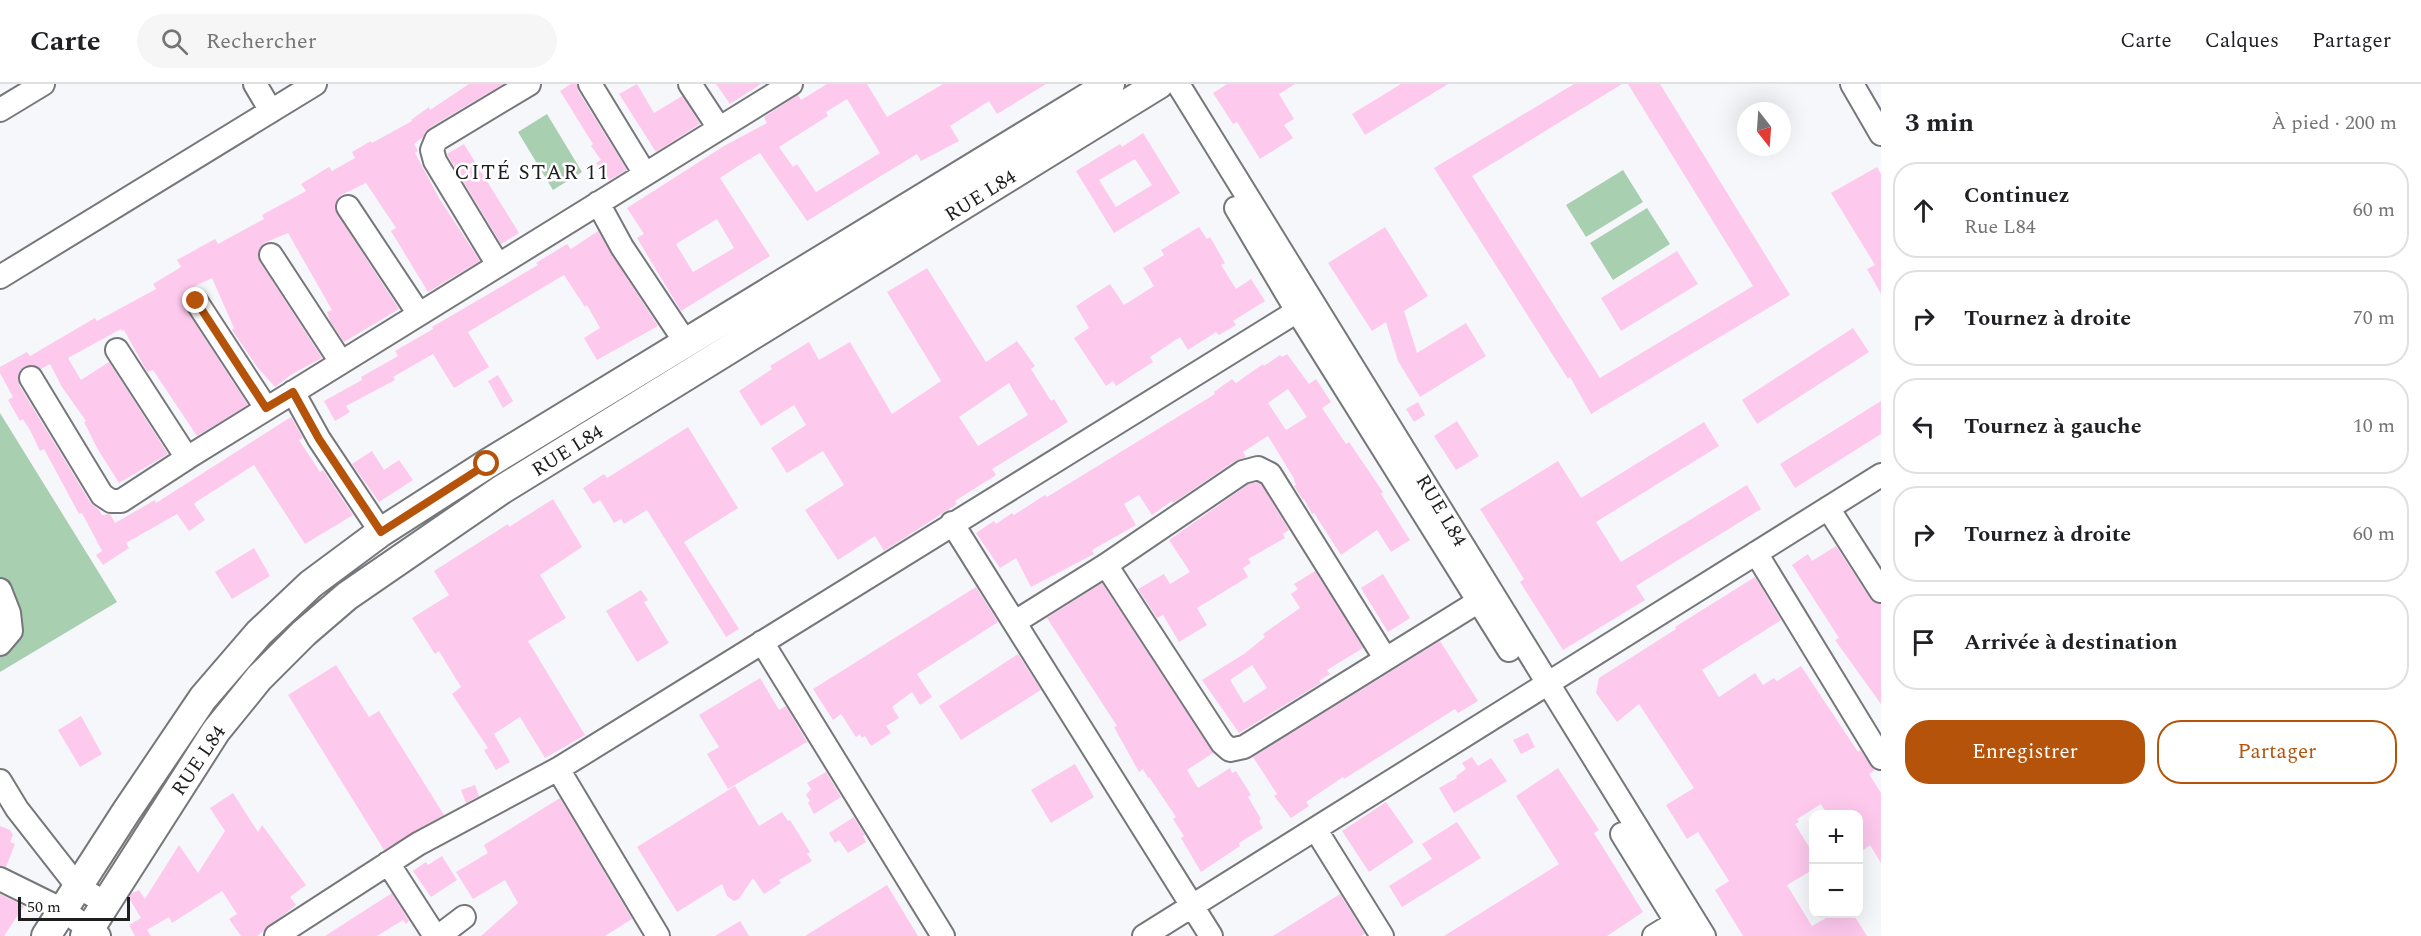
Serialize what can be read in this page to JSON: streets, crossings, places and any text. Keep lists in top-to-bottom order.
{
  "streets": {
    "main road": ["RUE L84"]
  },
  "districts": ["CITÉ STAR 11"],
  "scale_bar": "50 m",
  "north": "bottom",
  "page": {
    "header": "Carte",
    "search": "Rechercher",
    "nav": ["Carte", "Calques", "Partager"],
    "heading": ["3 min", "À pied · 200 m"],
    "list": [
      ["Continuez", "Rue L84", "60 m"],
      ["Tournez à droite", "70 m"],
      ["Tournez à gauche", "10 m"],
      ["Tournez à droite", "60 m"],
      "Arrivée à destination"
    ],
    "buttons": ["Enregistrer", "Partager"],
    "map_buttons": ["+", "−"],
    "scale": "50 m"
  }
}
